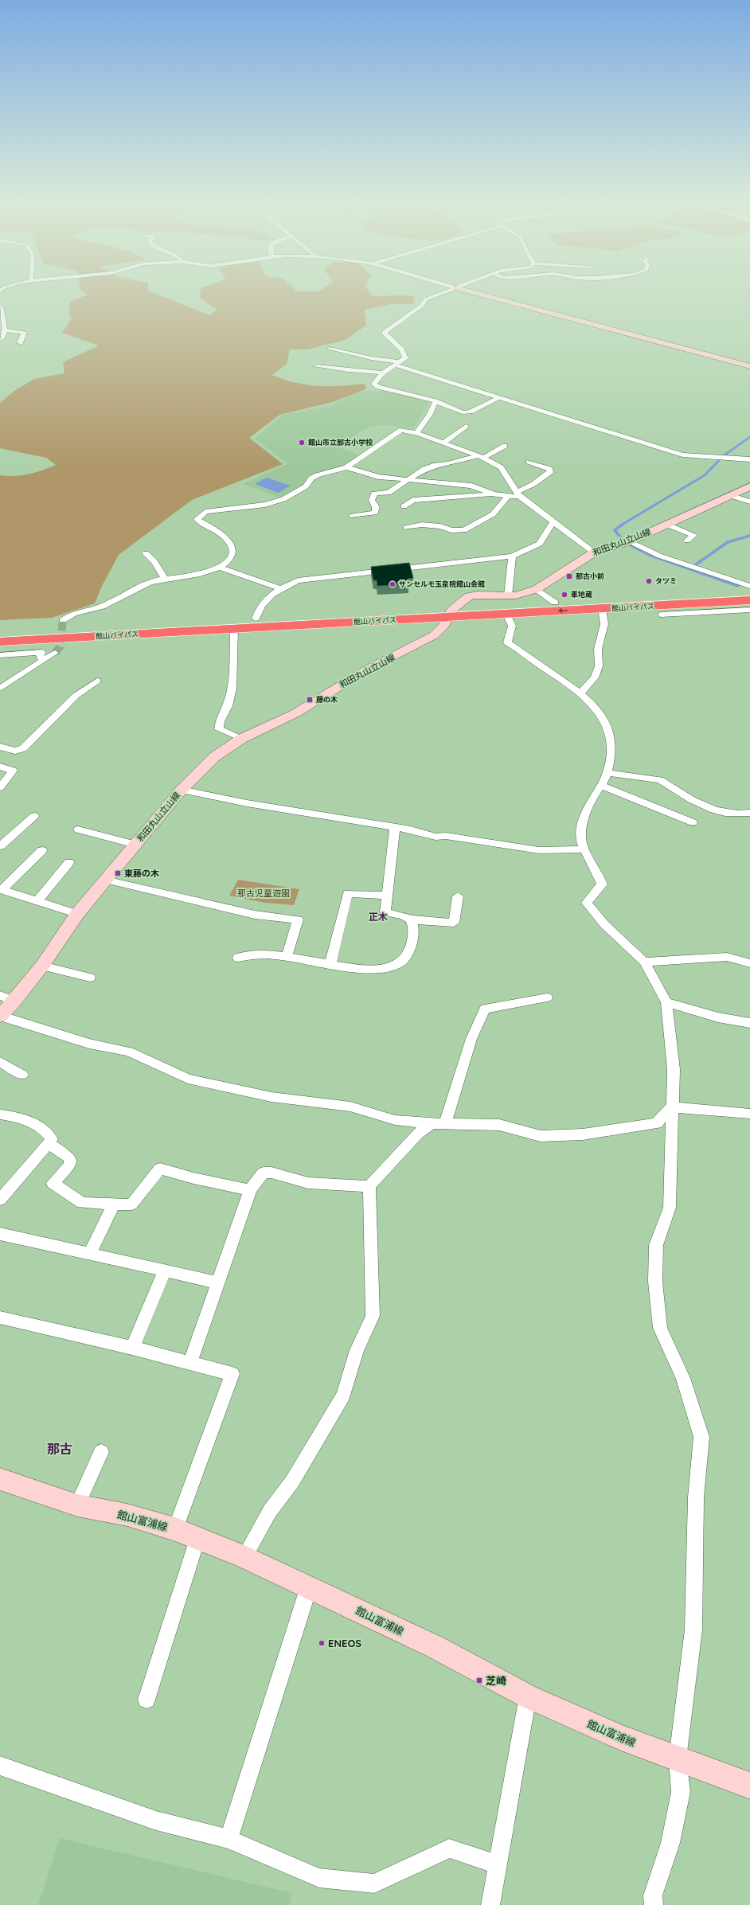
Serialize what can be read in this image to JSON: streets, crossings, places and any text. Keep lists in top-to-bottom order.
{
  "streets": {
    "highway": ["館山バイパス"],
    "main road": ["和田丸山立山線", "館山富浦線"]
  },
  "crossings": [
    ["和田丸山立山線", "館山バイパス"]
  ],
  "districts": ["正木", "那古"],
  "parks": ["那古児童遊園"],
  "places": {
    "other": [
      "館山市立那古小学校",
      "タツミ",
      "サンセルモ玉泉院館山会館",
      "車地蔵",
      "ENEOS"
    ],
    "transit": [
      "那古小前",
      "藤の木",
      "東藤の木",
      "芝崎"
    ]
  }
}
